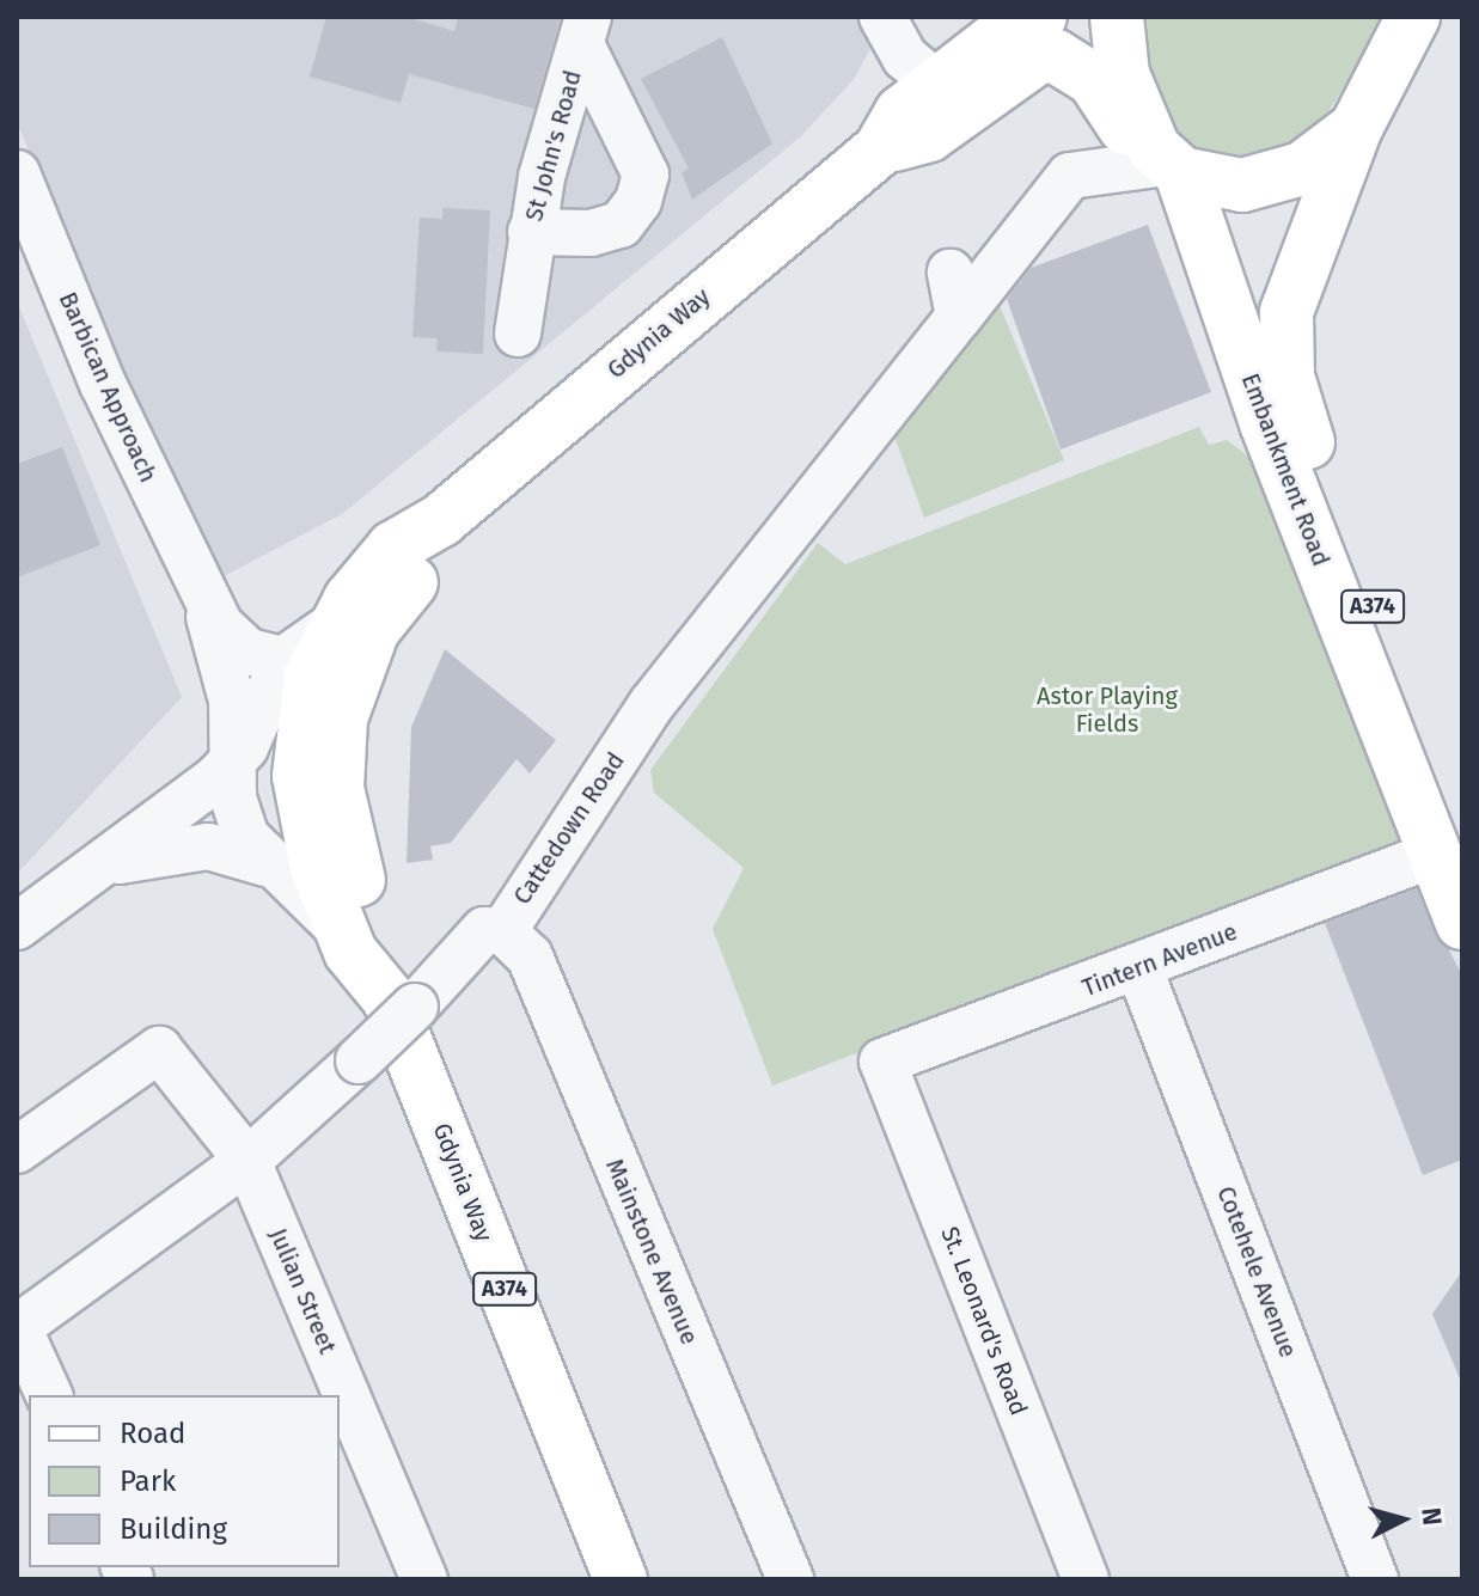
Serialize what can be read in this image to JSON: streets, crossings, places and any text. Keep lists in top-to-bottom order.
{
  "streets": {
    "main road": ["Gdynia Way", "Embankment Road", "A374"],
    "street": [
      "St John's Road",
      "Barbican Approach",
      "Cattedown Road",
      "Tintern Avenue",
      "Mainstone Avenue",
      "Cotehele Avenue",
      "Julian Street",
      "St. Leonard's Road"
    ]
  },
  "crossings": [
    ["Gdynia Way", "Barbican Approach"],
    ["Gdynia Way", "Embankment Road"],
    ["Gdynia Way", "Cattedown Road"],
    ["Embankment Road", "Cattedown Road"],
    ["Embankment Road", "Tintern Avenue"],
    ["Cattedown Road", "Mainstone Avenue"],
    ["Cattedown Road", "Julian Street"],
    ["Tintern Avenue", "Cotehele Avenue"],
    ["Tintern Avenue", "St. Leonard's Road"]
  ],
  "parks": ["Astor Playing Fields"],
  "legend": ["Road", "Park", "Building"],
  "north": "right"
}
